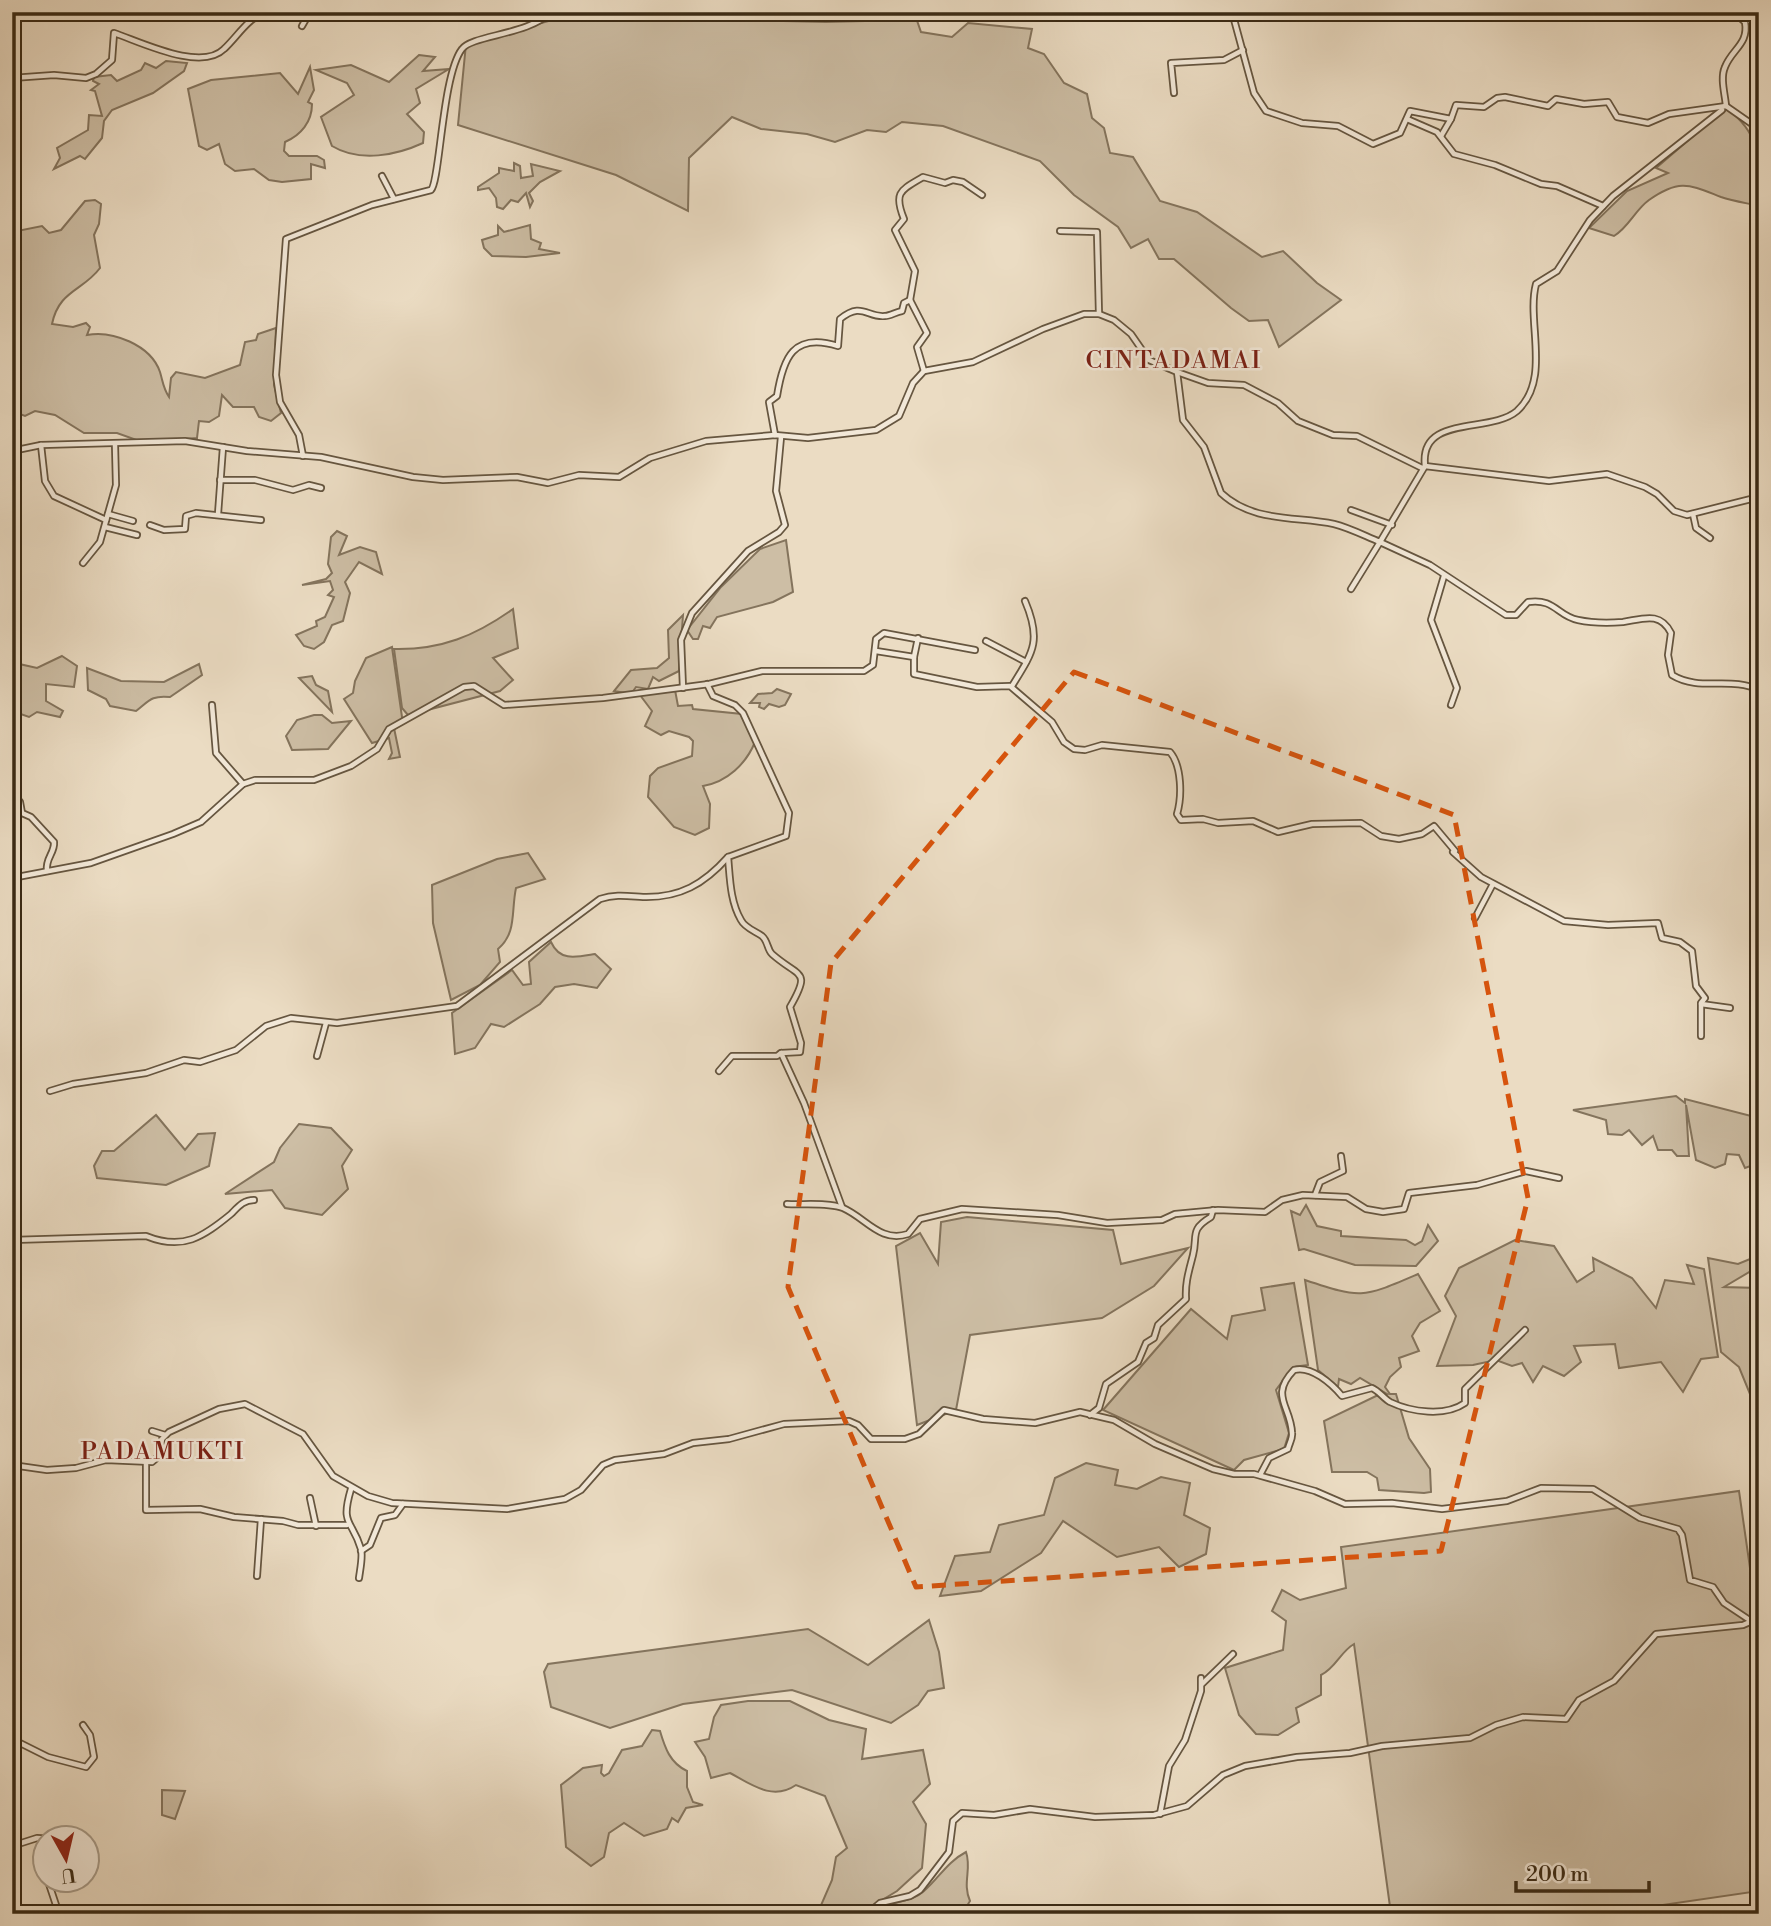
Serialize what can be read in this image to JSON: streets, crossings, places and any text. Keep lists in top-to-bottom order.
{
  "districts": ["CINTADAMAI", "PADAMUKTI"],
  "scale_bar": "200 m",
  "north": "bottom"
}
